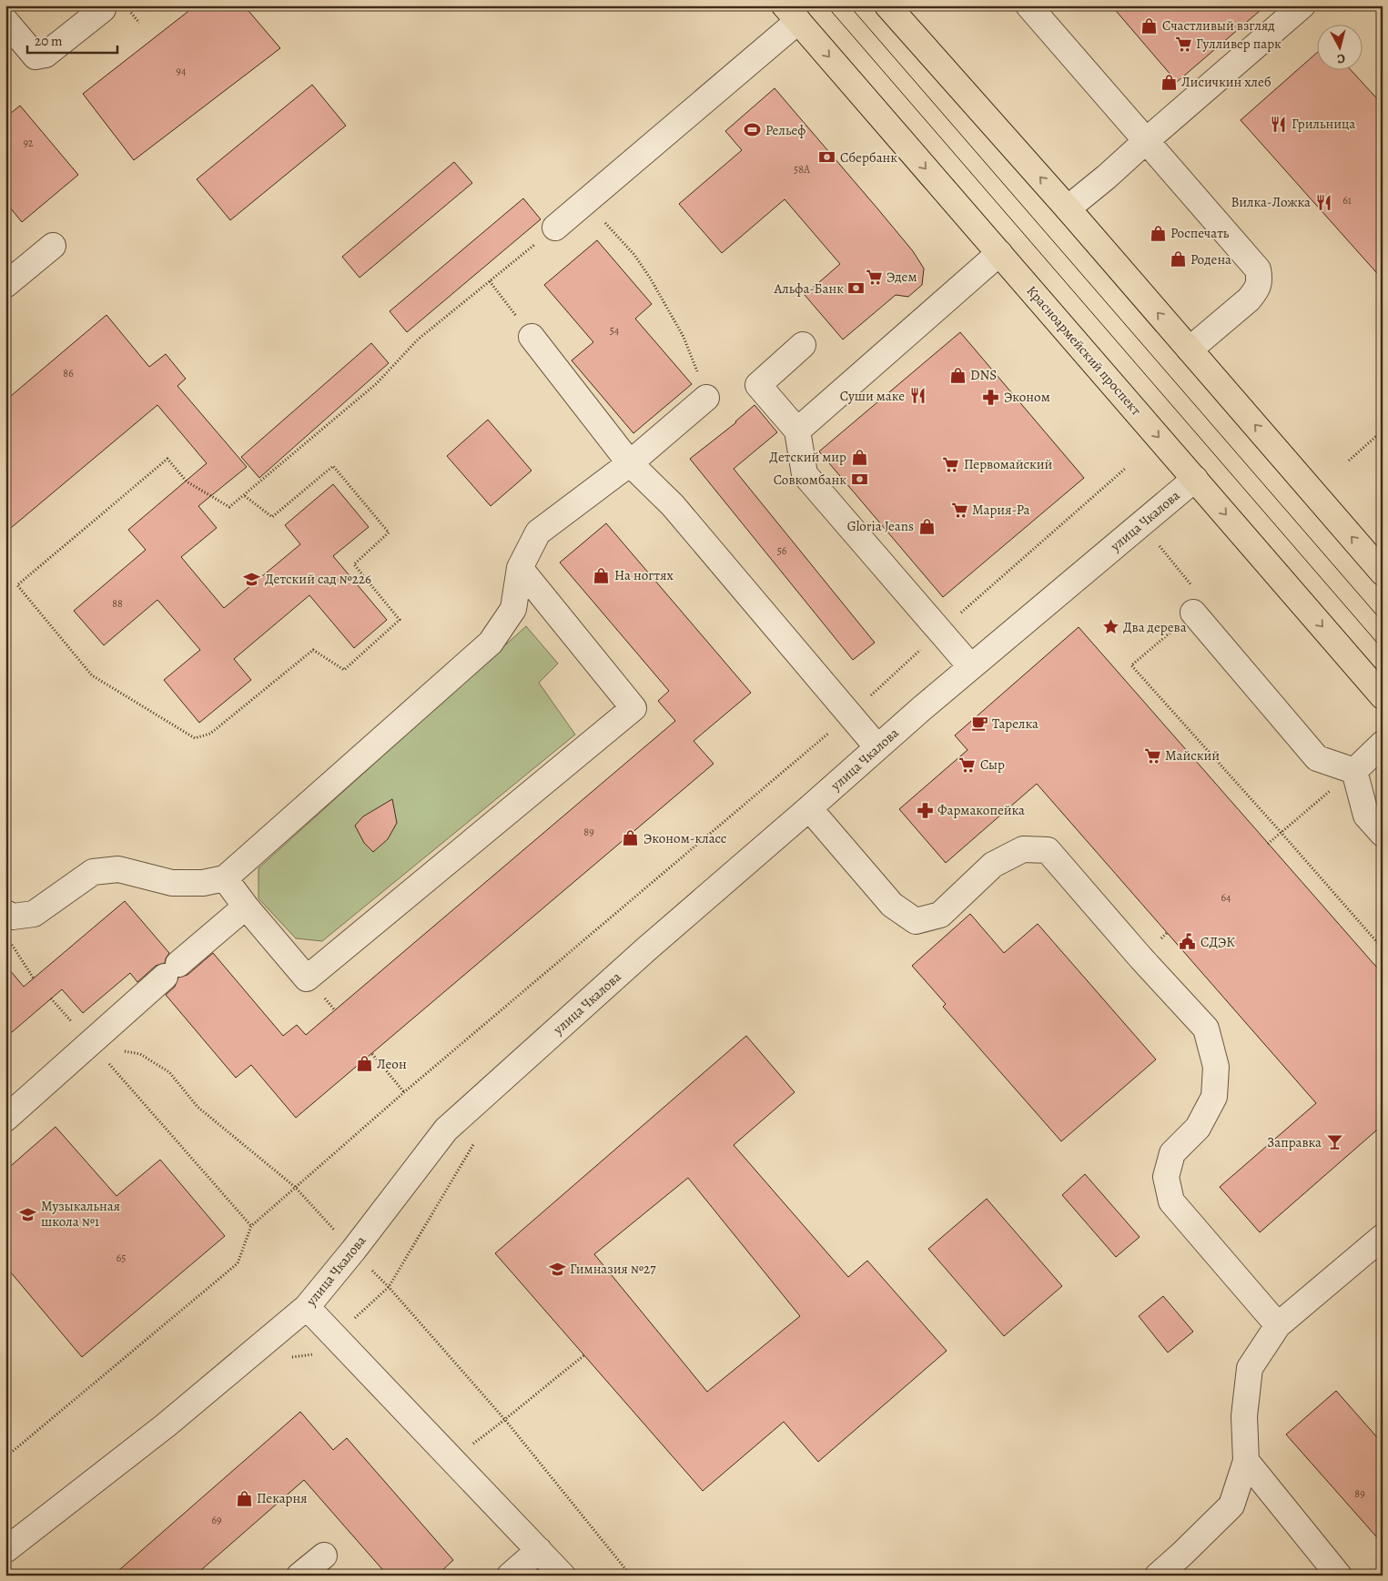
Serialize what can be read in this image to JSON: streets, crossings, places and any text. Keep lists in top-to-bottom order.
{
  "streets": {
    "main road": ["Красноармейский проспект"],
    "street": ["улица Чкалова"]
  },
  "crossings": [
    ["Красноармейский проспект", "улица Чкалова"]
  ],
  "places": {
    "shop": [
      "Счастливый взгляд",
      "Лисичкин хлеб",
      "Роспечать",
      "Родена",
      "DNS",
      "Детский мир",
      "Gloria Jeans",
      "На ногтях",
      "Эконом-класс",
      "Леон",
      "Пекарня"
    ],
    "supermarket": [
      "Гулливер парк",
      "Эдем",
      "Первомайский",
      "Мария-Ра",
      "Майский",
      "Сыр"
    ],
    "restaurant": ["Грильница", "Вилка-Ложка", "Суши маке"],
    "sports": ["Рельеф"],
    "bank": ["Сбербанк", "Альфа-Банк", "Совкомбанк"],
    "pharmacy": ["Эконом", "Фармакопейка"],
    "school or university": ["Детский сад №226", "Музыкальная школа №1", "Гимназия №27"],
    "place": ["Два дерева"],
    "cafe": ["Тарелка"],
    "public building": ["СДЭК"],
    "bar": ["Заправка"]
  },
  "house_numbers": [
    "94",
    "92",
    "58А",
    "61",
    "54",
    "86",
    "56",
    "88",
    "89",
    "64",
    "65",
    "89",
    "69"
  ],
  "scale_bar": "20 m",
  "north": "bottom"
}
